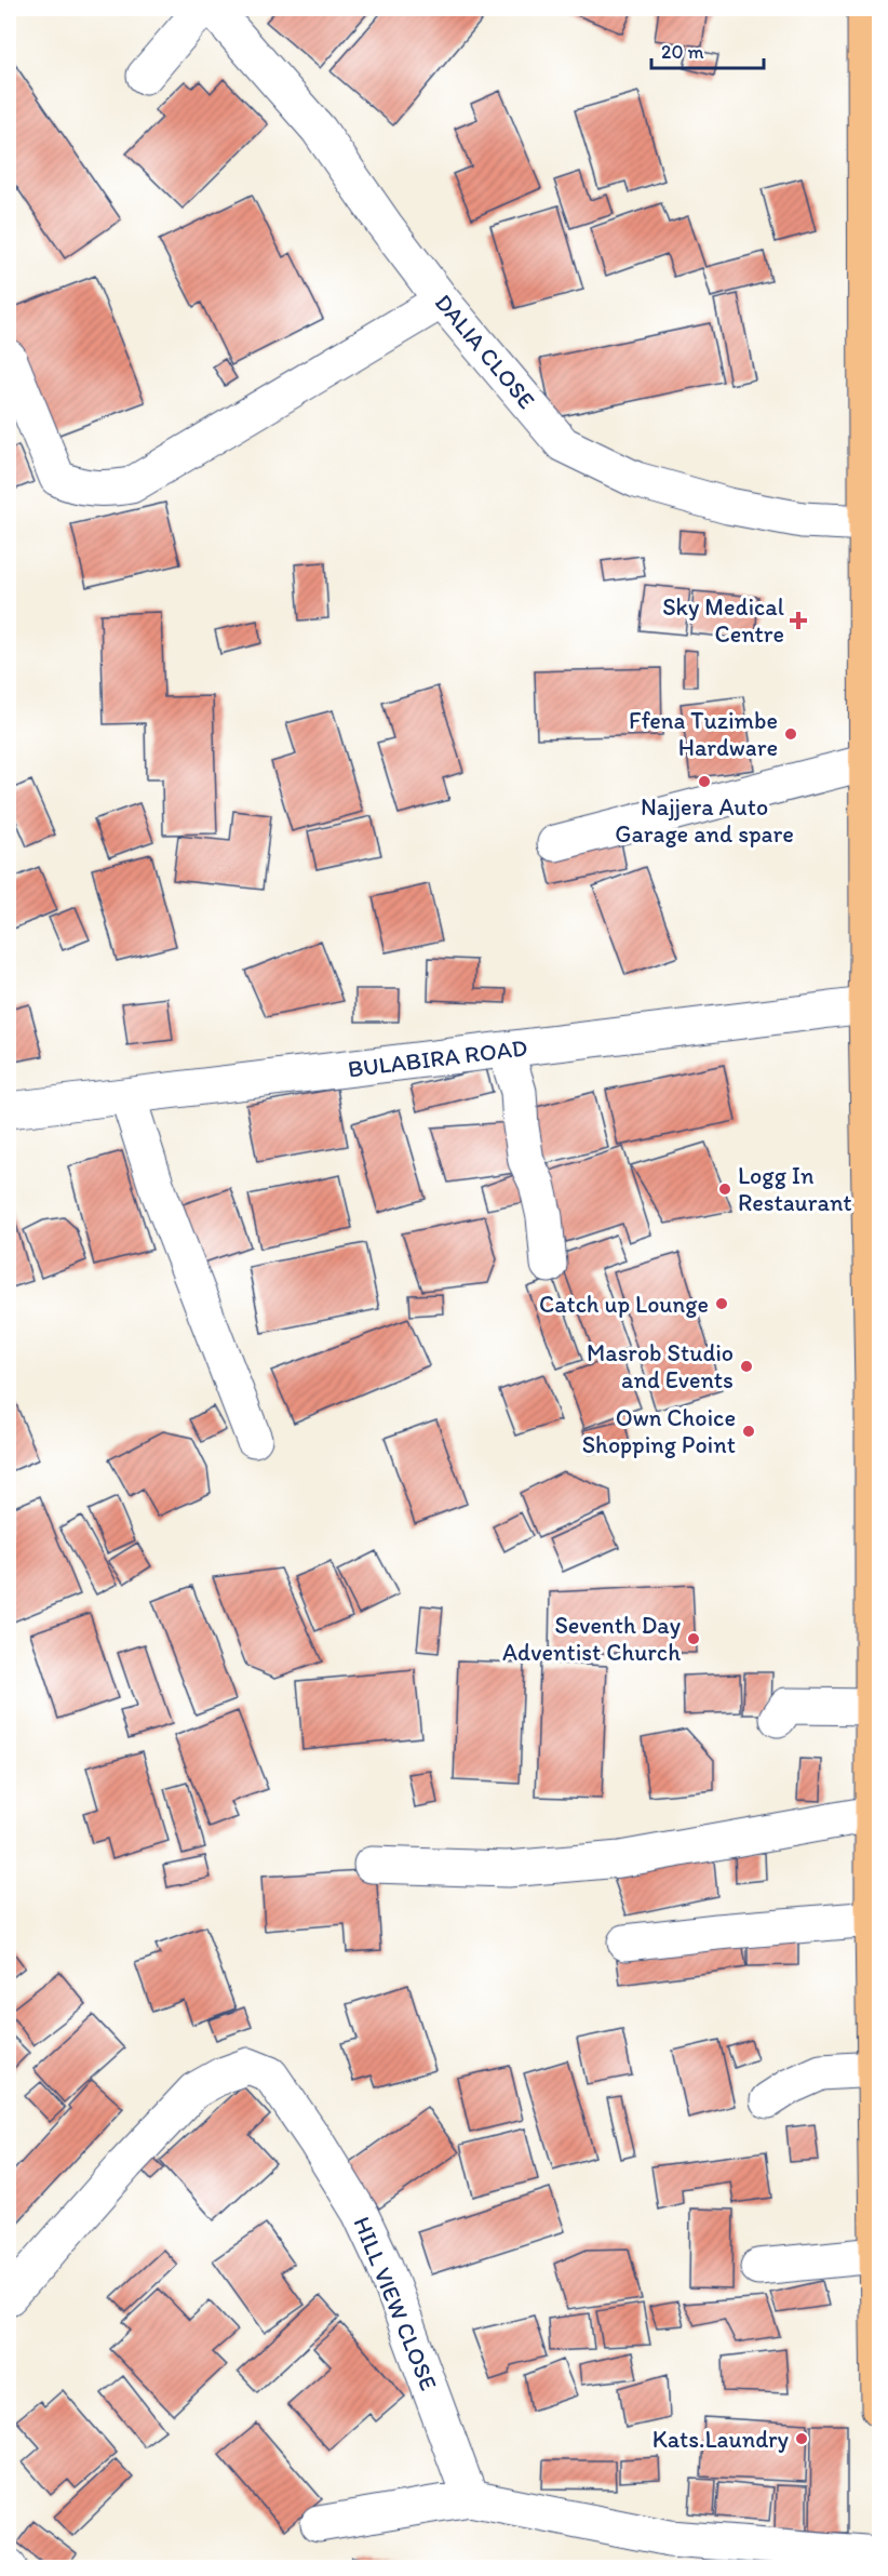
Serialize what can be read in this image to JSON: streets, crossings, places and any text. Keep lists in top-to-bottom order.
{
  "streets": {
    "street": ["DALIA CLOSE", "BULABIRA ROAD", "HILL VIEW CLOSE"]
  },
  "places": {
    "health": ["Sky Medical Centre"],
    "other": [
      "Ffena Tuzimbe Hardware",
      "Najjera Auto Garage and spare",
      "Logg In Restaurant",
      "Catch up Lounge",
      "Masrob Studio and Events",
      "Own Choice Shopping Point",
      "Seventh Day Adventist Church",
      "Kats.Laundry"
    ]
  },
  "scale_bar": "20 m"
}
